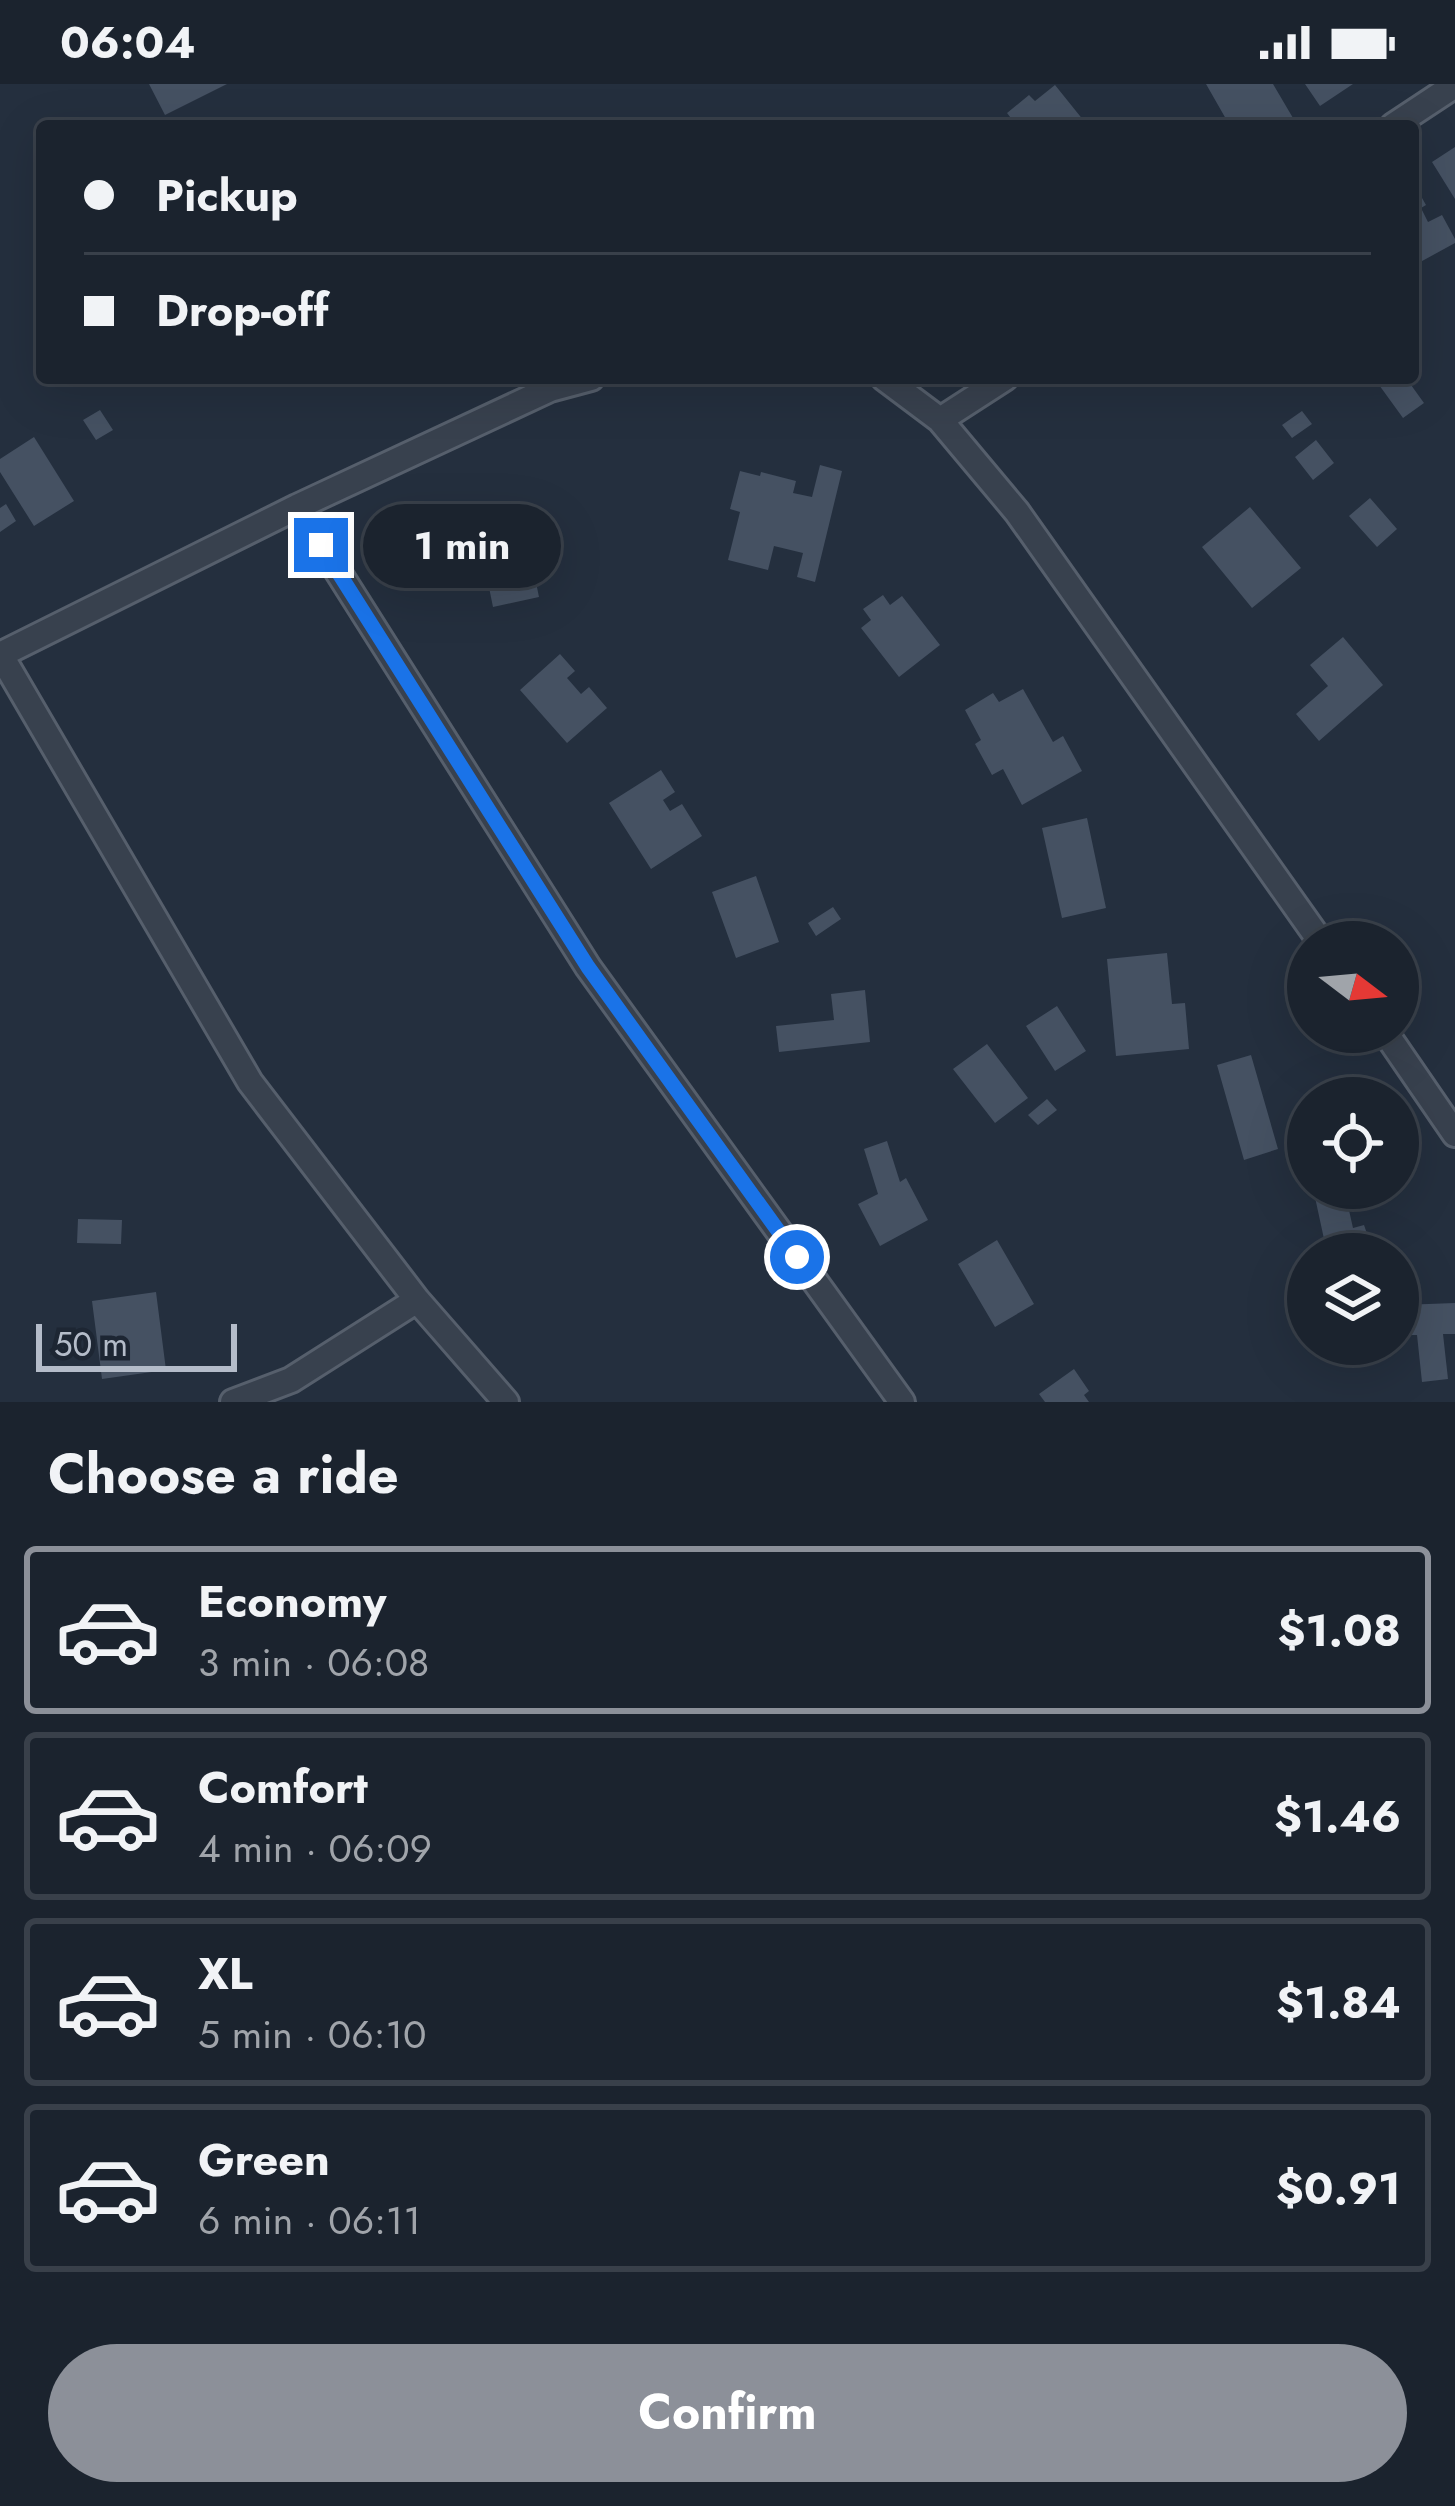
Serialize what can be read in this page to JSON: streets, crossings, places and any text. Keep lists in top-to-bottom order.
{
  "scale_bar": "50 m",
  "north": "right",
  "page": {
    "status": "06:04",
    "banner": ["Pickup", "Drop-off"],
    "bubble": "1 min",
    "scale": "50 m",
    "heading": "Choose a ride",
    "list": [
      {
        "name": "Economy",
        "note": "3 min · 06:08",
        "value": "$1.08"
      },
      {
        "name": "Comfort",
        "note": "4 min · 06:09",
        "value": "$1.46"
      },
      {
        "name": "XL",
        "note": "5 min · 06:10",
        "value": "$1.84"
      },
      {
        "name": "Green",
        "note": "6 min · 06:11",
        "value": "$0.91"
      }
    ],
    "buttons": "Confirm"
  }
}
